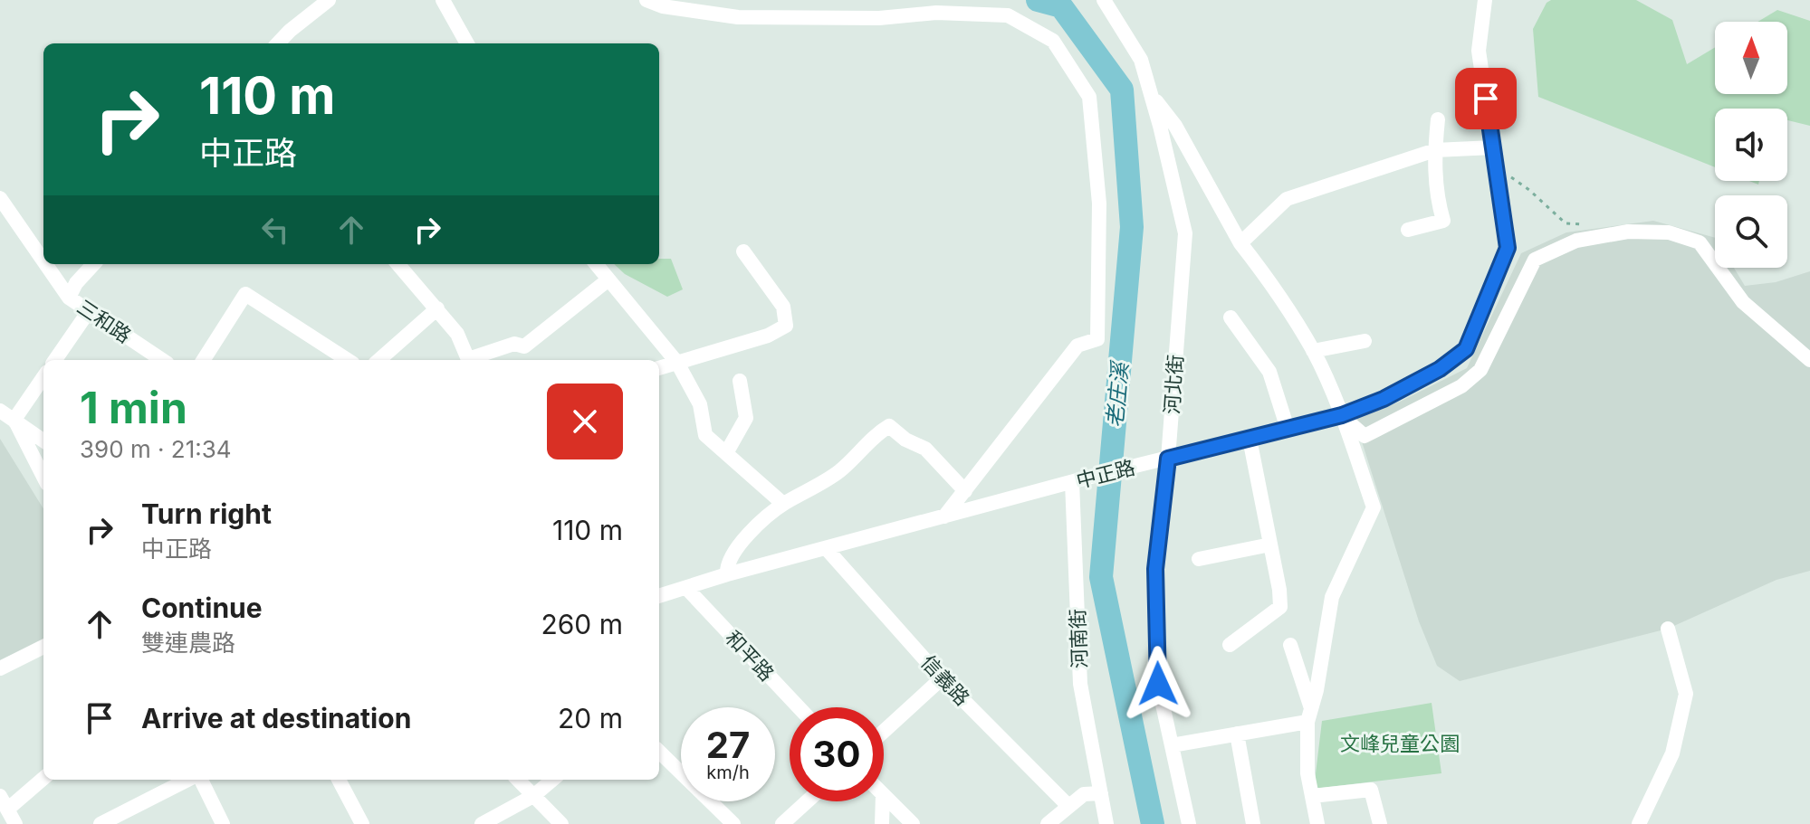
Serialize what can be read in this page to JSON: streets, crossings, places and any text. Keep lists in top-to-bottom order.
{
  "streets": {
    "street": [
      "三和路",
      "河北街",
      "中正路",
      "河南街",
      "和平路",
      "信義路"
    ]
  },
  "crossings": [
    ["河北街", "中正路"],
    ["中正路", "河南街"],
    ["中正路", "和平路"],
    ["中正路", "信義路"]
  ],
  "water": ["老庄溪"],
  "parks": ["文峰兒童公園"],
  "north": "top",
  "page": {
    "turn": ["110 m", "中正路"],
    "heading": ["1 min", "390 m · 21:34"],
    "list": [
      {
        "name": "Turn right",
        "note": "中正路",
        "value": "110 m"
      },
      {
        "name": "Continue",
        "note": "雙連農路",
        "value": "260 m"
      },
      {
        "name": "Arrive at destination",
        "value": "20 m"
      }
    ],
    "speed": "27 km/h",
    "limit": "30"
  }
}
